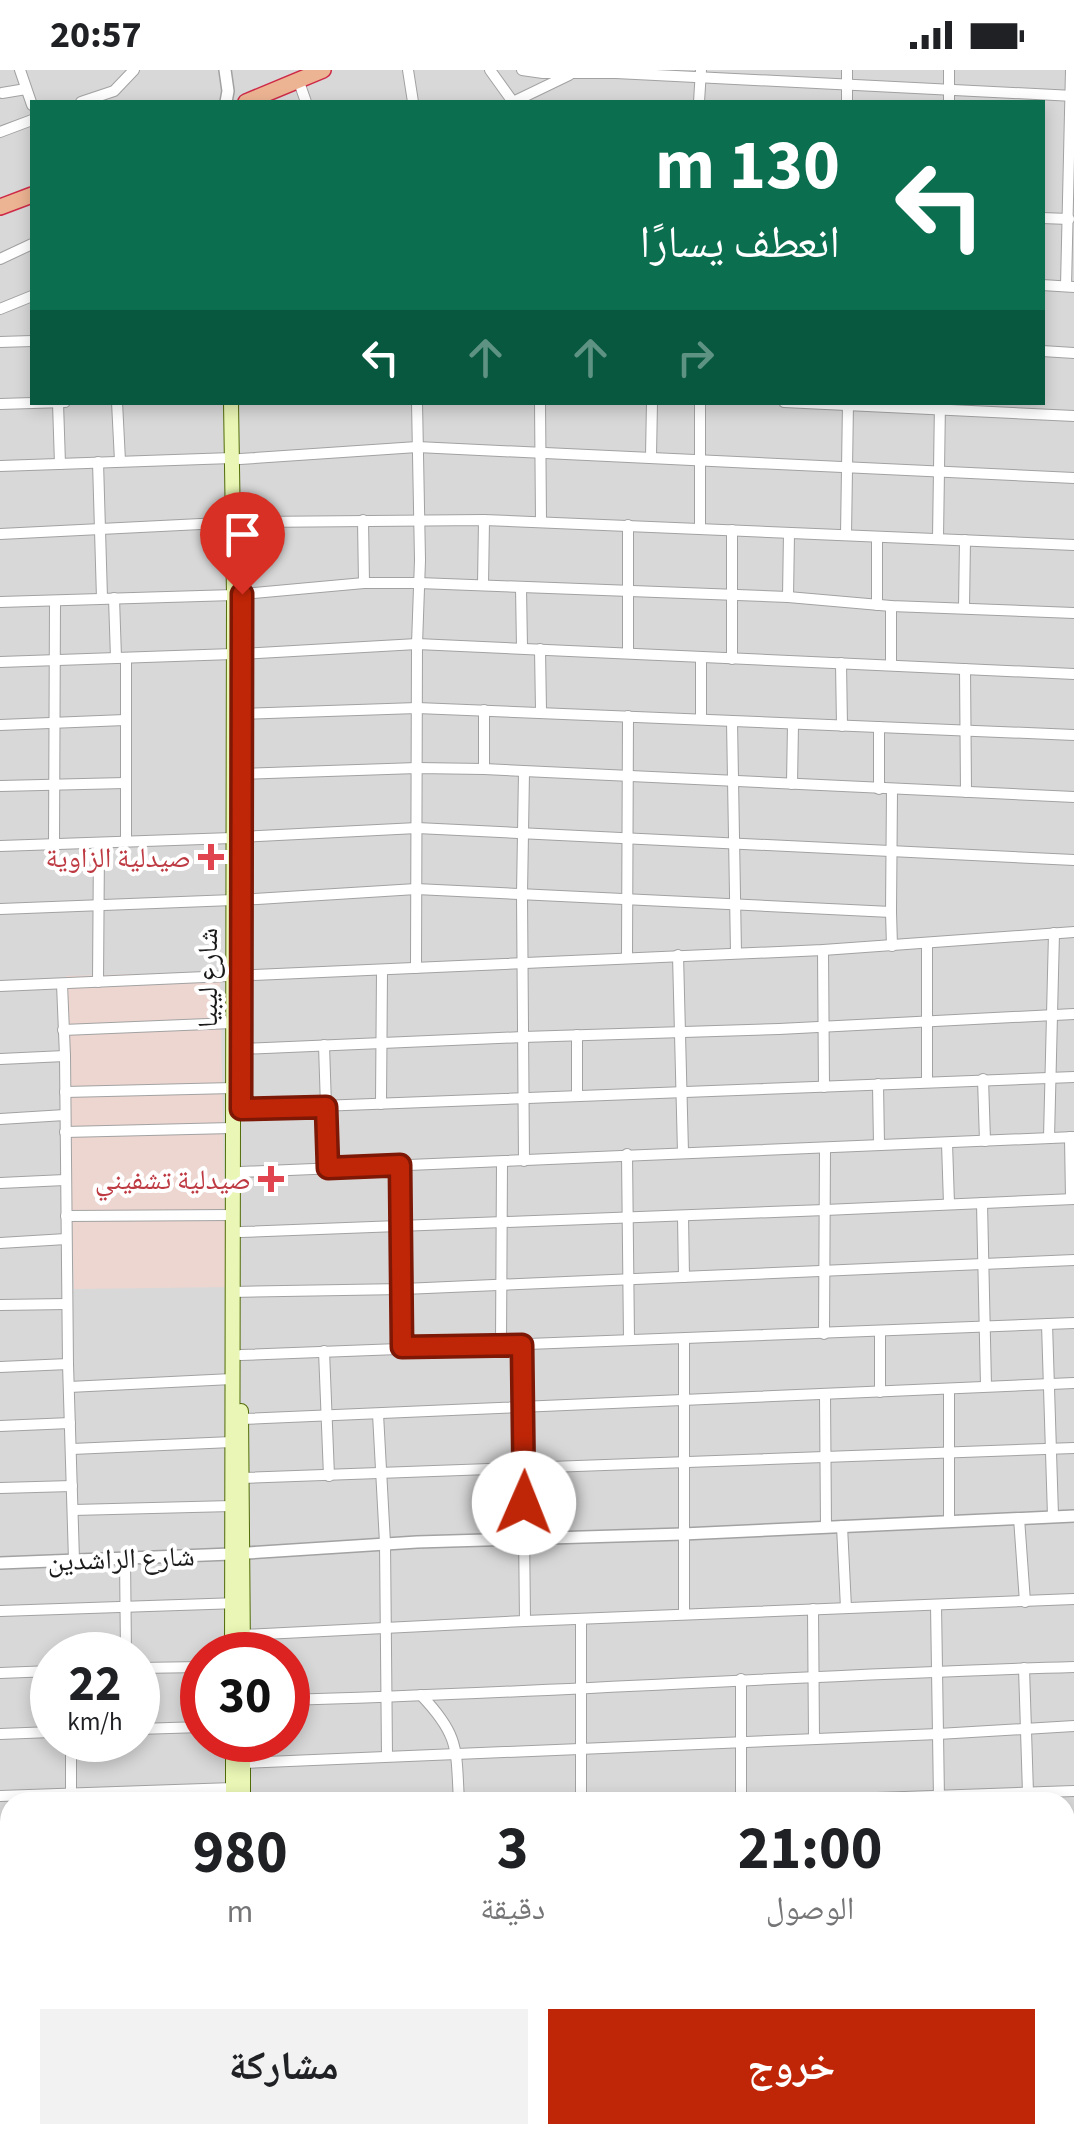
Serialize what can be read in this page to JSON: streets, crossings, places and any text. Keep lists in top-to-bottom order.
{
  "streets": {
    "main road": ["شارع ليبيا"],
    "street": ["شارع الراشدين"]
  },
  "crossings": [
    ["شارع ليبيا", "شارع الراشدين"]
  ],
  "places": {
    "health": ["صيدلية الزاوية", "صيدلية تشفيني"]
  },
  "page": {
    "status": "20:57",
    "turn": ["130 m", "انعطف يسارًا"],
    "speed": "22 km/h",
    "limit": "30",
    "eta": [
      "21:00",
      "الوصول",
      "3",
      "دقيقة",
      "980",
      "m"
    ],
    "buttons": ["خروج", "مشاركة"]
  }
}
